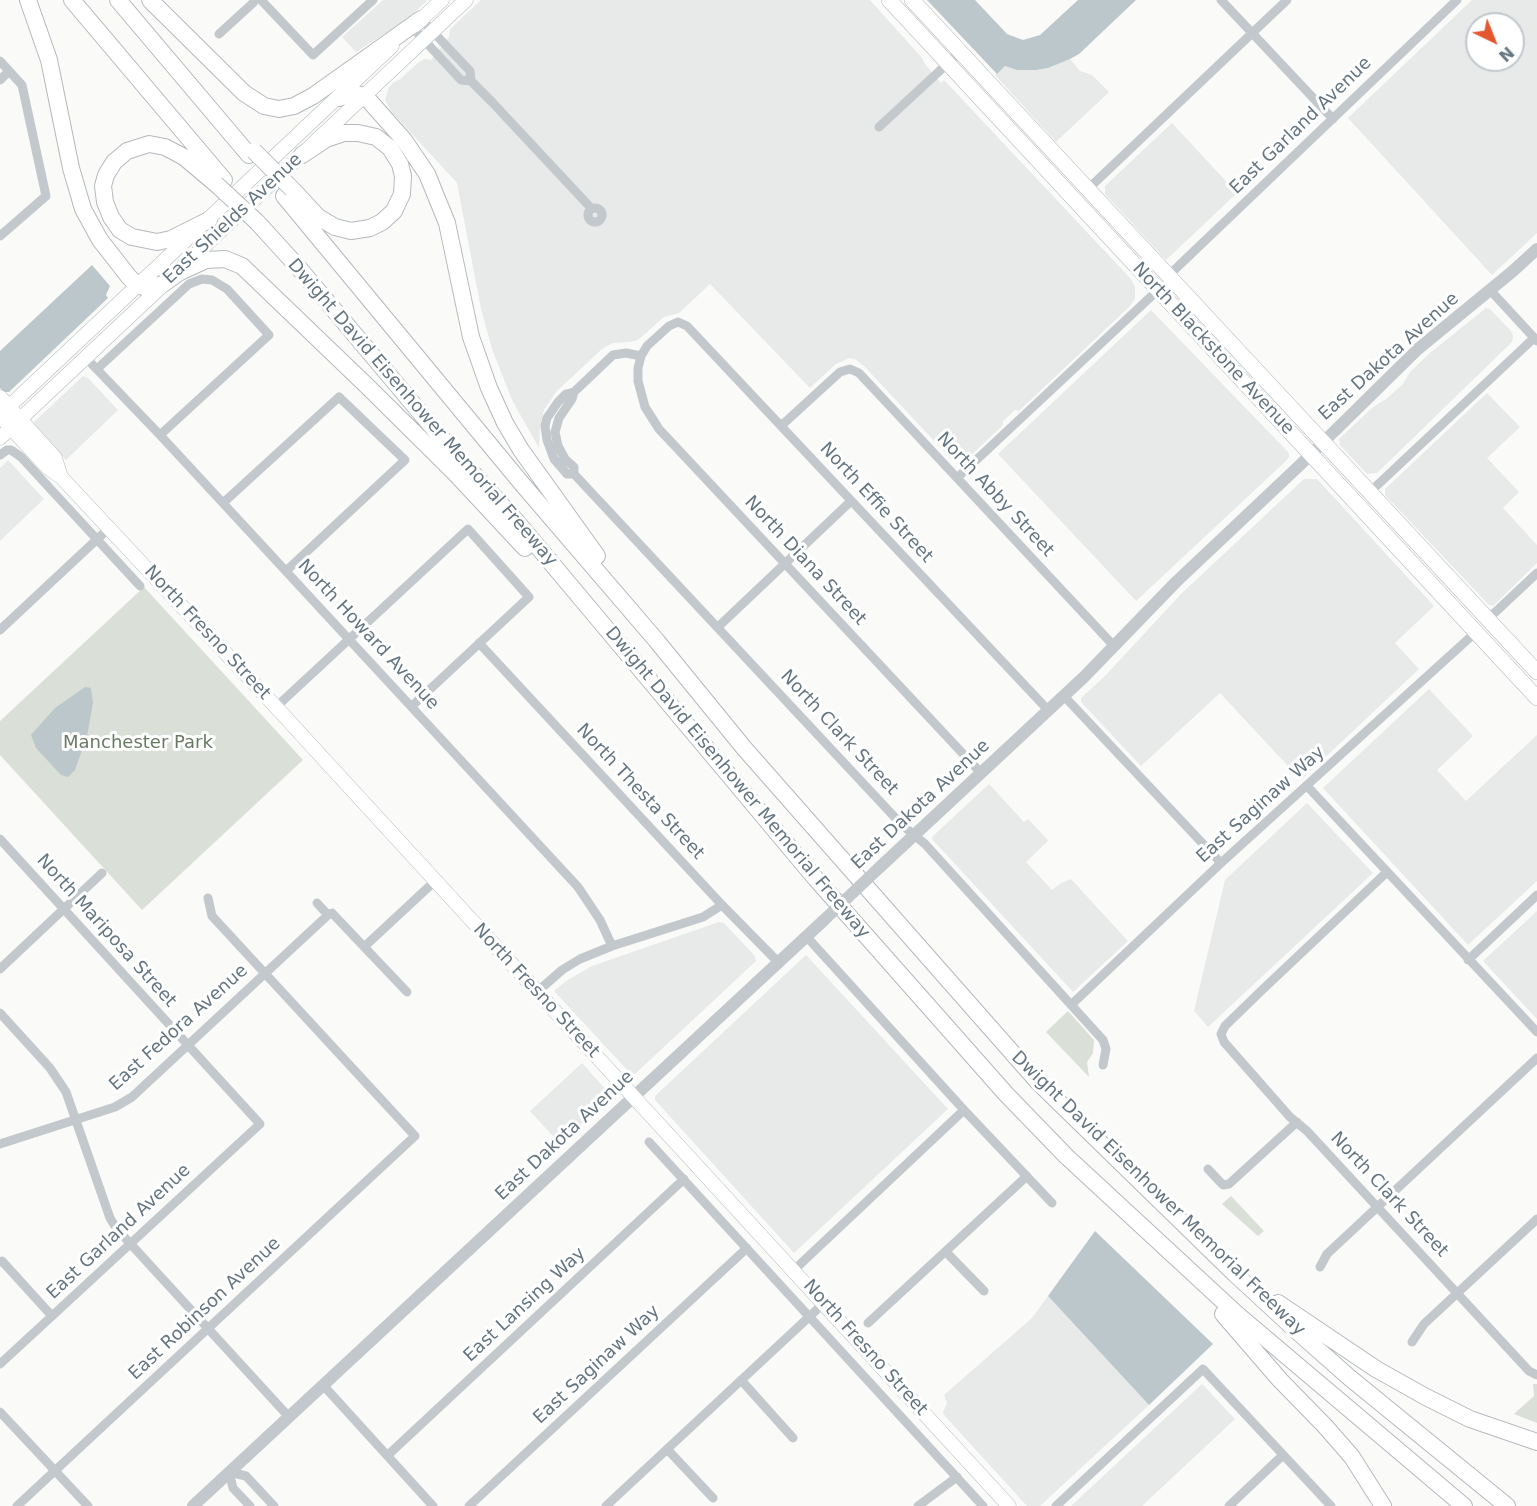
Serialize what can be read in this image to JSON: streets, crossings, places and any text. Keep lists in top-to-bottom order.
{
  "streets": {
    "highway": ["Dwight David Eisenhower Memorial Freeway"],
    "main road": ["East Shields Avenue", "North Blackstone Avenue", "North Fresno Street"],
    "street": [
      "East Garland Avenue",
      "East Dakota Avenue",
      "North Abby Street",
      "North Effie Street",
      "North Diana Street",
      "North Howard Avenue",
      "North Clark Street",
      "North Thesta Street",
      "East Saginaw Way",
      "North Mariposa Street",
      "East Fedora Avenue",
      "East Lansing Way",
      "East Robinson Avenue"
    ]
  },
  "crossings": [
    ["East Garland Avenue", "North Blackstone Avenue"],
    ["East Garland Avenue", "North Mariposa Street"],
    ["East Shields Avenue", "North Fresno Street"],
    ["East Shields Avenue", "North Howard Avenue"],
    ["North Blackstone Avenue", "East Dakota Avenue"],
    ["North Blackstone Avenue", "East Saginaw Way"],
    ["East Dakota Avenue", "North Abby Street"],
    ["East Dakota Avenue", "North Effie Street"],
    ["East Dakota Avenue", "North Diana Street"],
    ["East Dakota Avenue", "North Fresno Street"],
    ["East Dakota Avenue", "North Clark Street"],
    ["East Dakota Avenue", "North Thesta Street"],
    ["North Abby Street", "North Effie Street"],
    ["North Effie Street", "North Diana Street"],
    ["North Effie Street", "North Clark Street"],
    ["North Diana Street", "North Clark Street"],
    ["North Clark Street", "East Saginaw Way"],
    ["North Mariposa Street", "East Fedora Avenue"],
    ["East Fedora Avenue", "East Robinson Avenue"]
  ],
  "parks": ["Manchester Park"],
  "north": "bottom right"
}
